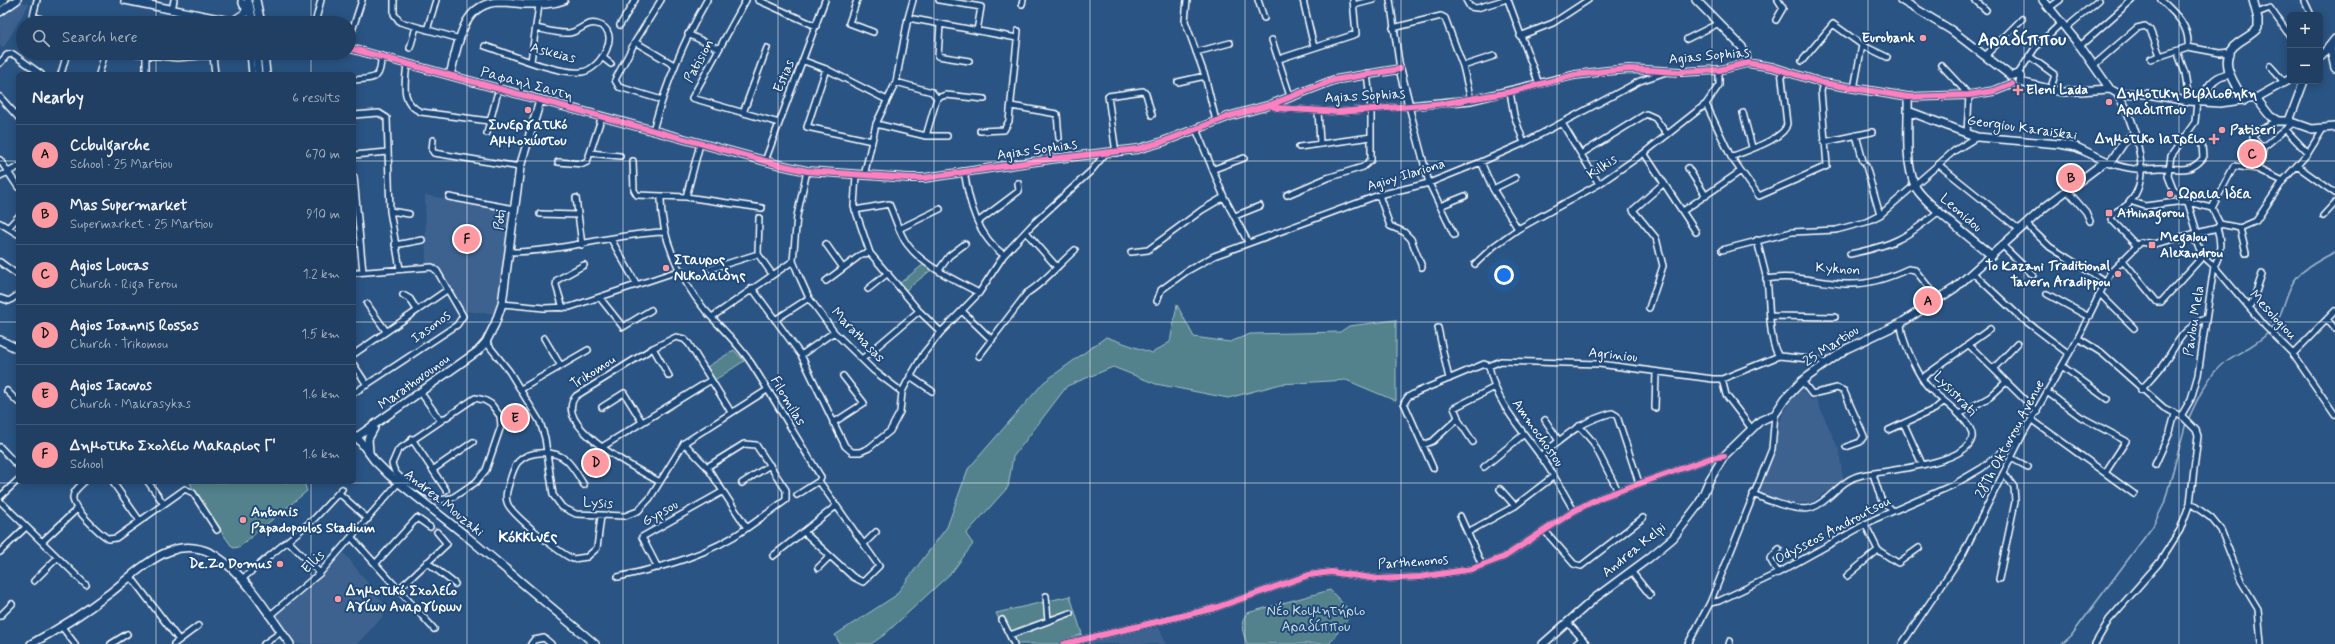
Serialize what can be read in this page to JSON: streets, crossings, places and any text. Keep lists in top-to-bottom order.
{
  "streets": {
    "street": [
      "Askeias",
      "Agias Sophias",
      "Patision",
      "Estias",
      "Ραφαηλ Σαντη",
      "Georgiou Karaiskai",
      "Kilkis",
      "Agioy Ilariona",
      "Leonidou",
      "Poti",
      "Kyknon",
      "Mesologiou",
      "Pavlou Mela",
      "Iasonos",
      "Marathasas",
      "25 Martiou",
      "Agriniou",
      "Trikomou",
      "Marathovounou",
      "Lysistrati",
      "Filomilas",
      "Ammochostou",
      "28Th Oktovrou Avenue",
      "Andrea Mouzaki",
      "Lysis",
      "Gypsou",
      "Odysseos Androutsou",
      "Andrea Kelpi",
      "Ellis",
      "Parthenonos"
    ]
  },
  "crossings": [
    ["Agias Sophias", "Estias"],
    ["Agias Sophias", "Ραφαηλ Σαντη"],
    ["Agias Sophias", "Kilkis"],
    ["Agias Sophias", "Agioy Ilariona"],
    ["Agias Sophias", "Marathasas"],
    ["Patision", "Estias"],
    ["Ραφαηλ Σαντη", "Poti"],
    ["Georgiou Karaiskai", "25 Martiou"],
    ["Leonidou", "25 Martiou"],
    ["Poti", "Marathovounou"],
    ["Poti", "Lysis"],
    ["Kyknon", "25 Martiou"],
    ["Mesologiou", "Pavlou Mela"],
    ["25 Martiou", "Agriniou"],
    ["25 Martiou", "Lysistrati"],
    ["25 Martiou", "Odysseos Androutsou"],
    ["25 Martiou", "Andrea Kelpi"],
    ["Agriniou", "Ammochostou"],
    ["Trikomou", "Lysis"],
    ["Marathovounou", "Andrea Mouzaki"],
    ["Marathovounou", "Lysis"],
    ["Filomilas", "Lysis"],
    ["Ammochostou", "Parthenonos"],
    ["28Th Oktovrou Avenue", "Odysseos Androutsou"],
    ["Andrea Mouzaki", "Ellis"],
    ["Andrea Kelpi", "Parthenonos"]
  ],
  "districts": ["Αραδίππου", "Κόκκινες"],
  "parks": ["Νέο Κοιμητήριο Αραδίππου"],
  "places": {
    "other": [
      "Eurobank",
      "Δημοτικη Βιβλιοθηκη Αραδιππου",
      "Συνεργατικό Αμμοχώστου",
      "Patiseri",
      "Ωραια Ιδεα",
      "Σταυρος Νικολαιδης",
      "To Kazani Traditional Tavern Aradippou",
      "Antonis Papadopoulos Stadium",
      "De.Zo Domus",
      "Δημοτικό Σχολείο Αγίων Αναργύρων"
    ],
    "health": ["Eleni Lada", "Δημοτικο Ιατρειο"],
    "transit": ["Athinagorou", "Megalou Alexandrou"]
  },
  "page": {
    "map_buttons": ["+", "−"],
    "search": "Search here",
    "heading": ["Nearby", "6 results"],
    "list": [
      {
        "mark": "A",
        "name": "Ccbulgarche",
        "note": "School · 25 Martiou",
        "value": "670 m"
      },
      {
        "mark": "B",
        "name": "Mas Supermarket",
        "note": "Supermarket · 25 Martiou",
        "value": "910 m"
      },
      {
        "mark": "C",
        "name": "Agios Loucas",
        "note": "Church · Riga Ferou",
        "value": "1.2 km"
      },
      {
        "mark": "D",
        "name": "Agios Ioannis Rossos",
        "note": "Church · Trikomou",
        "value": "1.5 km"
      },
      {
        "mark": "E",
        "name": "Agios Iacovos",
        "note": "Church · Makrasykas",
        "value": "1.6 km"
      },
      {
        "mark": "F",
        "name": "Δημοτικο Σχολειο Μακαριος Γ'",
        "note": "School",
        "value": "1.6 km"
      }
    ],
    "pins": [
      "C",
      "B",
      "F",
      "A",
      "E",
      "D"
    ]
  }
}
